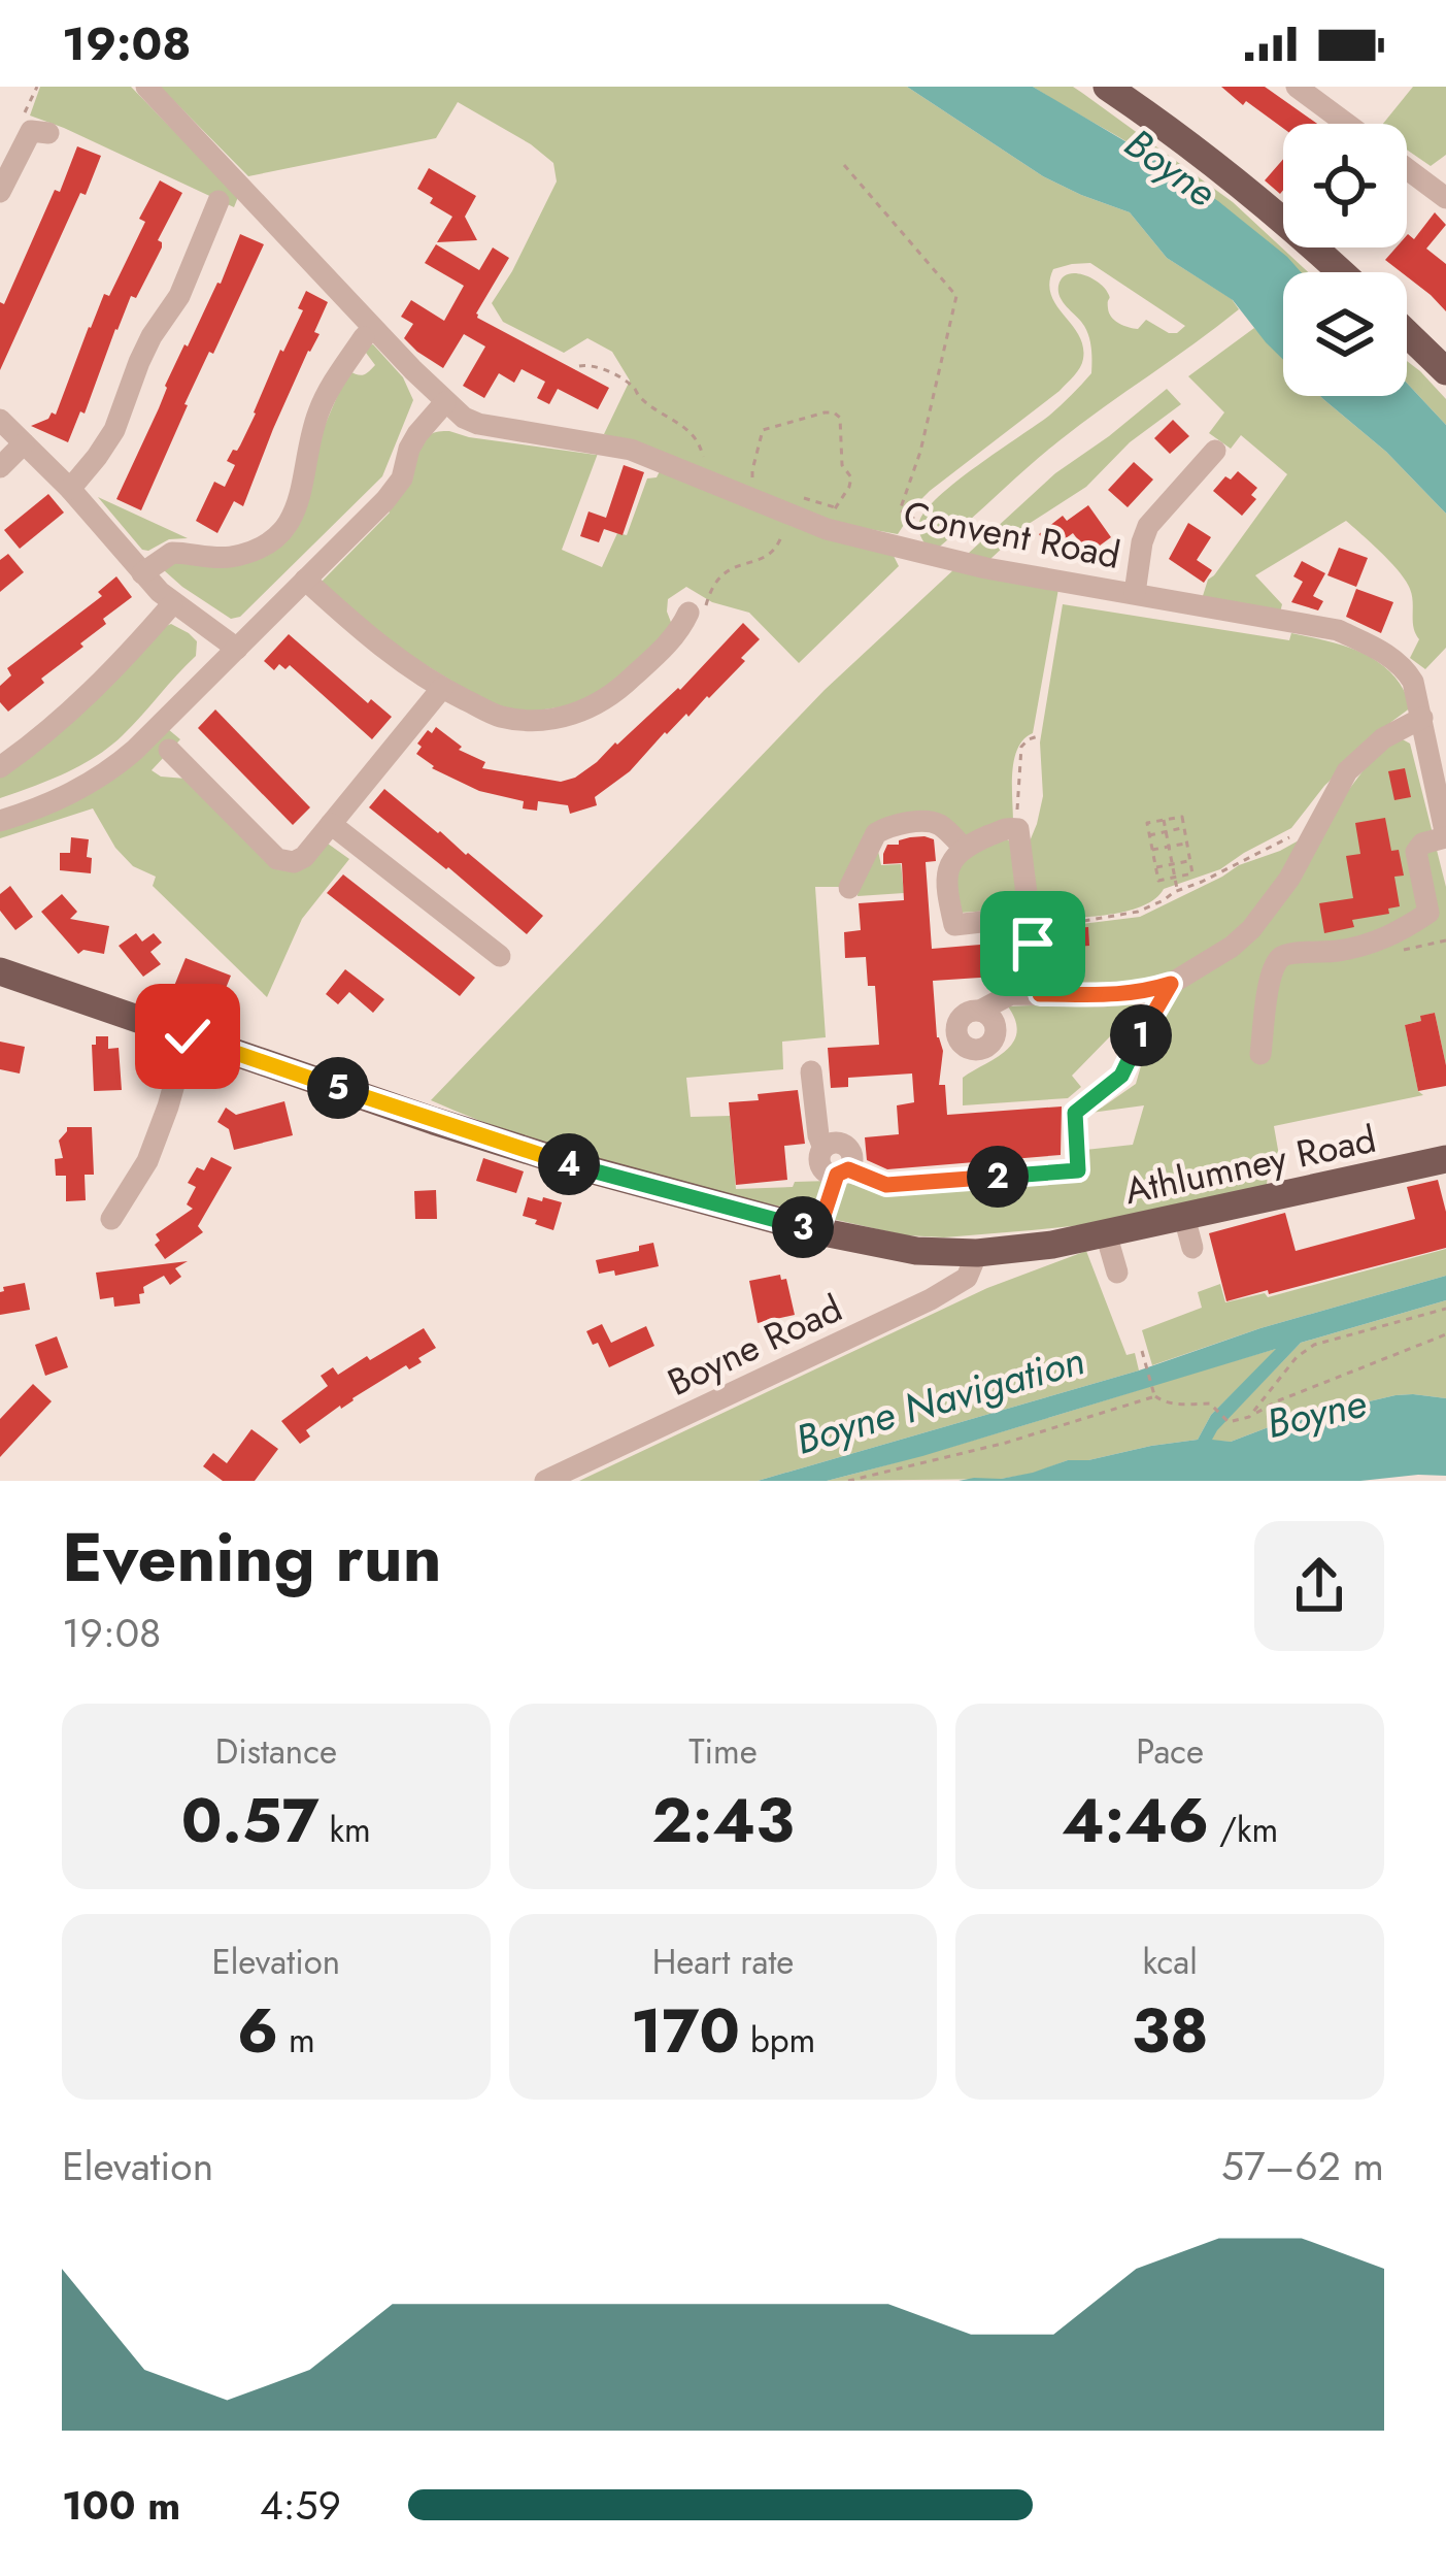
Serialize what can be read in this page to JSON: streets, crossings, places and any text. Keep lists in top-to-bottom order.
{
  "streets": {
    "main road": ["Athlumney Road"],
    "street": ["Convent Road", "Boyne Road"]
  },
  "crossings": [
    ["Athlumney Road", "Boyne Road"]
  ],
  "water": ["Boyne", "Boyne Navigation"],
  "page": {
    "status": "19:08",
    "pins": [
      "1",
      "5",
      "4",
      "2",
      "3"
    ],
    "heading": ["Evening run", "19:08"],
    "stats": [
      ["Distance", "0.57 km"],
      ["Time", "2:43"],
      ["Pace", "4:46 /km"],
      ["Elevation", "6 m"],
      ["Heart rate", "170 bpm"],
      ["kcal", "38"]
    ],
    "chart": ["Elevation", "57–62 m"],
    "list": [
      {
        "name": "100 m",
        "note": "4:59"
      }
    ]
  }
}
